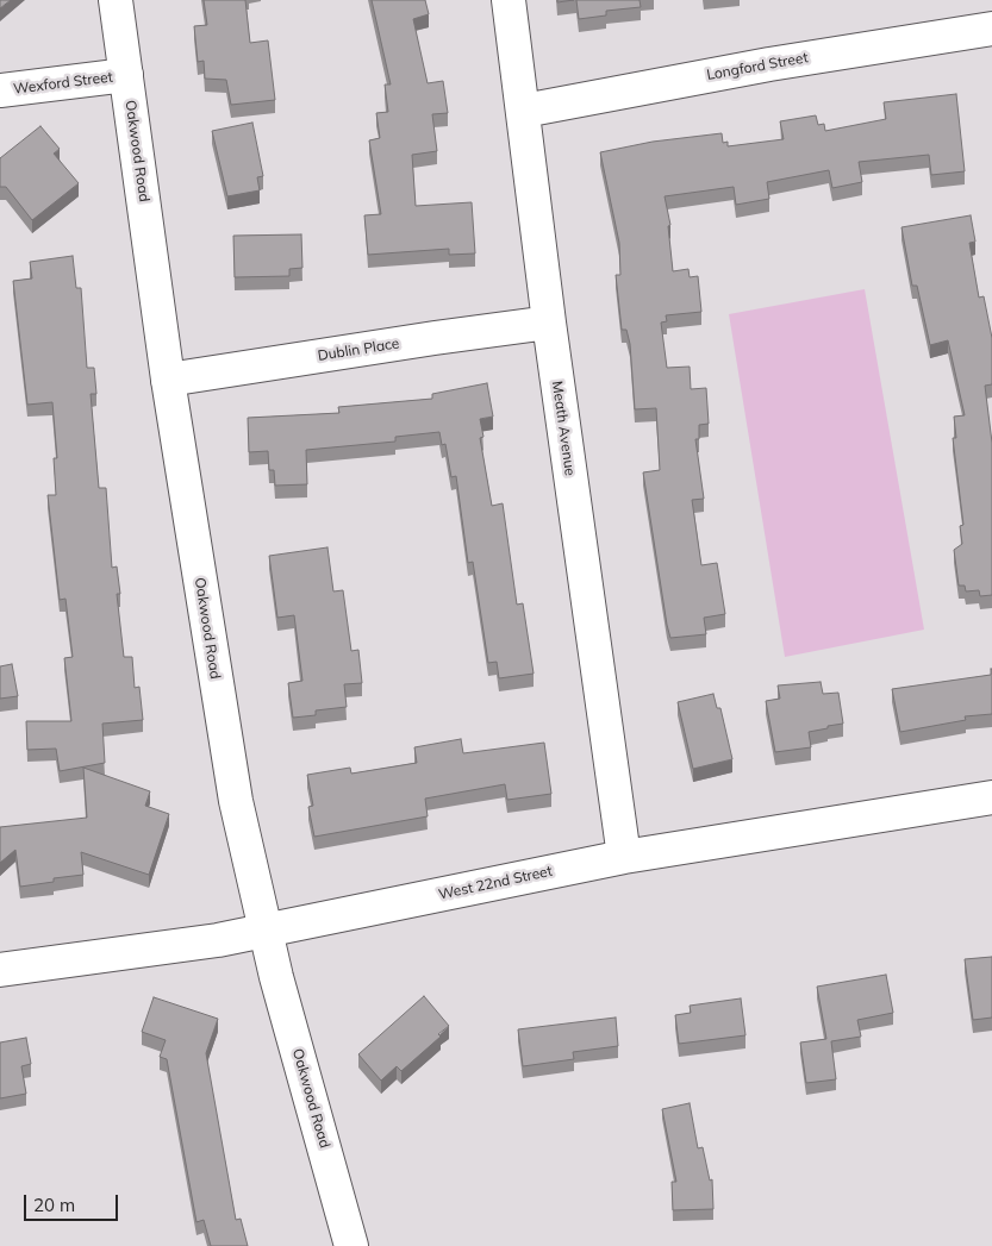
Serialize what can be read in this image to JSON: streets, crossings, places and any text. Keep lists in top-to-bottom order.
{
  "streets": {
    "street": [
      "Longford Street",
      "Wexford Street",
      "Oakwood Road",
      "Dublin Place",
      "Meath Avenue",
      "West 22nd Street"
    ]
  },
  "crossings": [
    ["Longford Street", "Meath Avenue"],
    ["Wexford Street", "Oakwood Road"],
    ["Oakwood Road", "Dublin Place"],
    ["Oakwood Road", "West 22nd Street"],
    ["Dublin Place", "Meath Avenue"],
    ["Meath Avenue", "West 22nd Street"]
  ],
  "scale_bar": "20 m"
}
